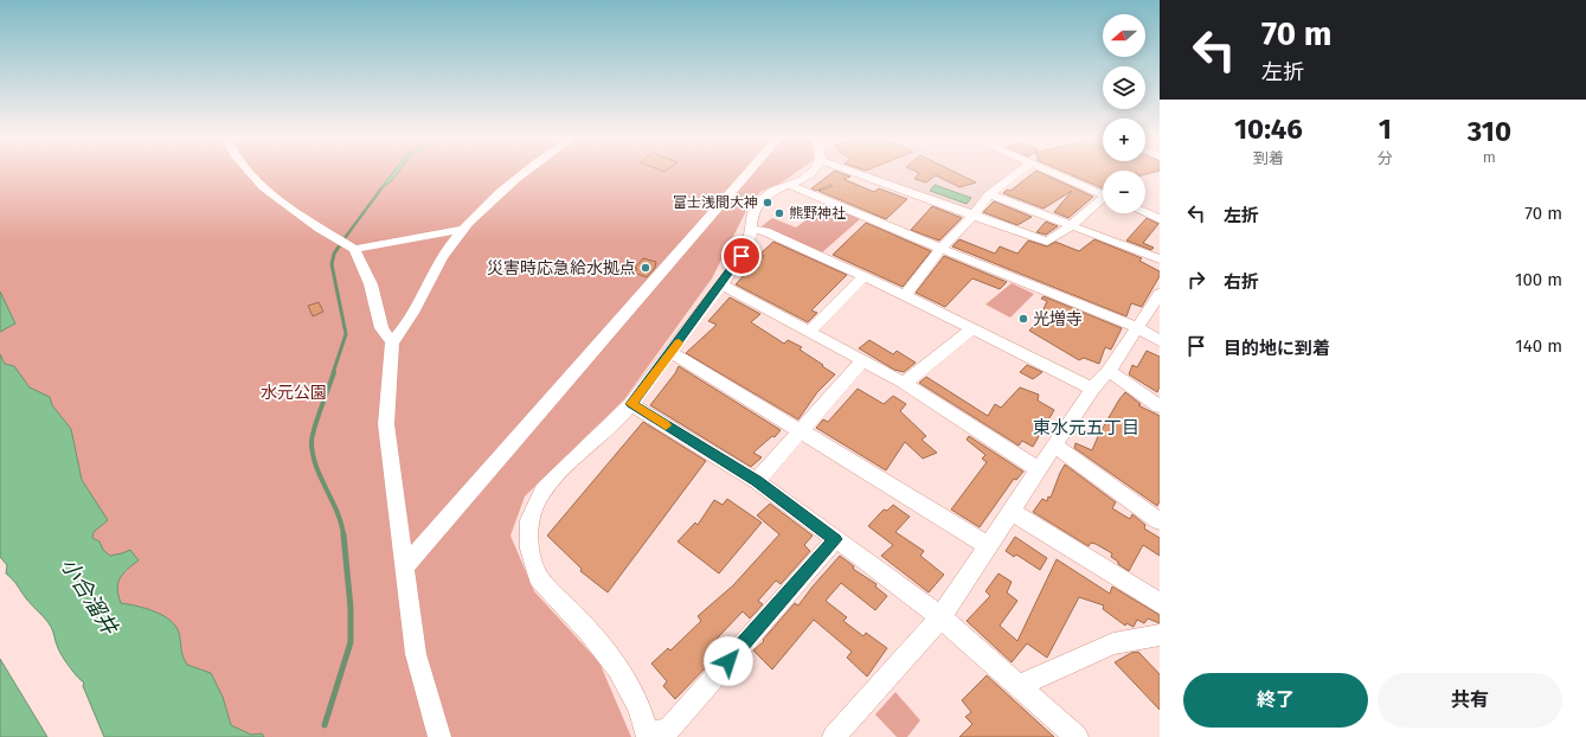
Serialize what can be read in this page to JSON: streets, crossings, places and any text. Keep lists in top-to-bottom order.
{
  "districts": ["東水元五丁目"],
  "water": ["小合溜井"],
  "parks": ["水元公園"],
  "places": [
    "富士浅間大神",
    "熊野神社",
    "災害時応急給水拠点",
    "光増寺"
  ],
  "north": "left",
  "page": {
    "turn": ["70 m", "左折"],
    "map_buttons": ["+", "−"],
    "eta": [
      "10:46",
      "到着",
      "1",
      "分",
      "310",
      "m"
    ],
    "list": [
      {
        "name": "左折",
        "value": "70 m"
      },
      {
        "name": "右折",
        "value": "100 m"
      },
      {
        "name": "目的地に到着",
        "value": "140 m"
      }
    ],
    "buttons": ["終了", "共有"]
  }
}
